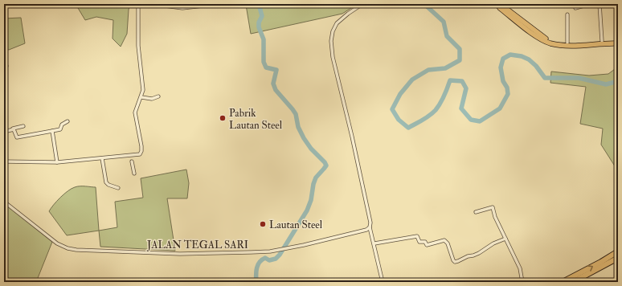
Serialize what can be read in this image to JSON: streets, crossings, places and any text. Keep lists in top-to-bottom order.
{
  "streets": {
    "street": ["JALAN TEGAL SARI"]
  },
  "places": ["Pabrik Lautan Steel", "Lautan Steel"]
}
